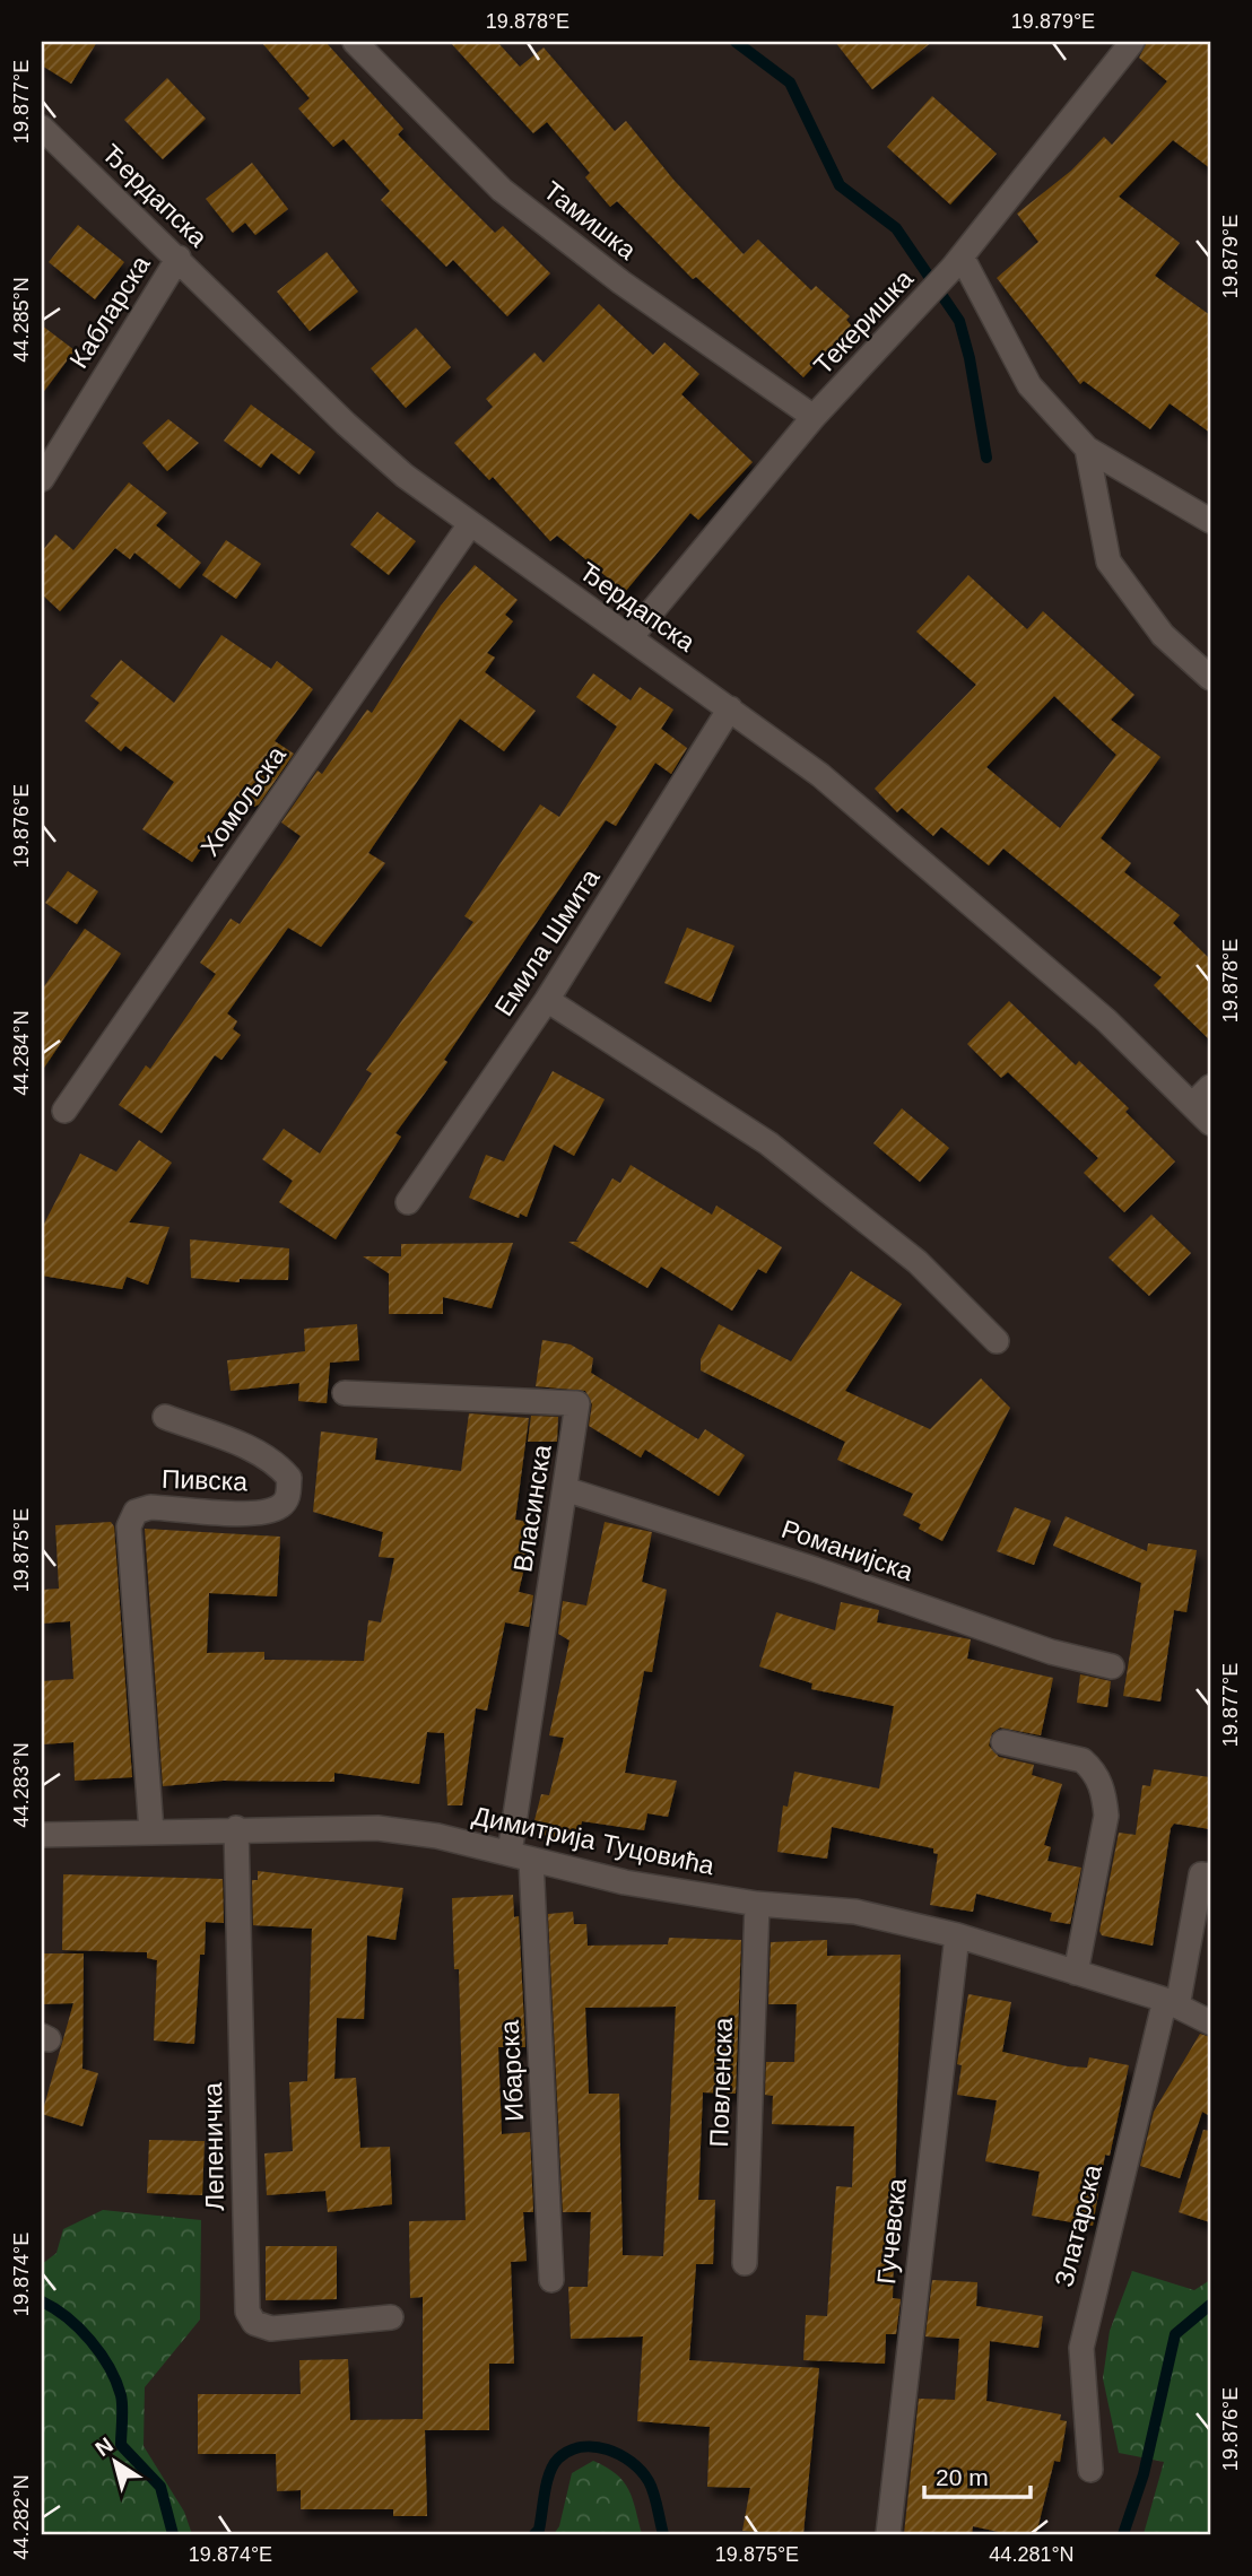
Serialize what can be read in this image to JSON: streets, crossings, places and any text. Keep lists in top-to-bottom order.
{
  "streets": {
    "street": [
      "Ђердапска",
      "Тамишка",
      "Кабларска",
      "Текеришка",
      "Хомољска",
      "Емила Шмита",
      "Пивска",
      "Власинска",
      "Романијска",
      "Димитрија Туцовића",
      "Ибарска",
      "Повленска",
      "Лепеничка",
      "Златарска",
      "Гучевска"
    ]
  },
  "crossings": [
    ["Ђердапска", "Кабларска"],
    ["Ђердапска", "Текеришка"],
    ["Ђердапска", "Хомољска"],
    ["Ђердапска", "Емила Шмита"],
    ["Тамишка", "Текеришка"],
    ["Пивска", "Димитрија Туцовића"],
    ["Власинска", "Романијска"],
    ["Власинска", "Димитрија Туцовића"],
    ["Власинска", "Ибарска"],
    ["Димитрија Туцовића", "Ибарска"],
    ["Димитрија Туцовића", "Повленска"],
    ["Димитрија Туцовића", "Лепеничка"],
    ["Димитрија Туцовића", "Златарска"],
    ["Димитрија Туцовића", "Гучевска"]
  ],
  "scale_bar": "20 m",
  "north": "top left",
  "coordinates": [
    "19.878°E",
    "19.879°E",
    "19.877°E",
    "44.285°N",
    "19.876°E",
    "44.284°N",
    "19.875°E",
    "44.283°N",
    "19.874°E",
    "44.282°N",
    "44.281°N"
  ]
}
